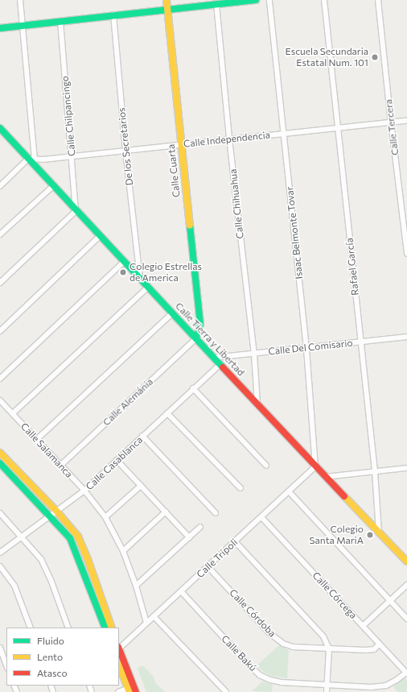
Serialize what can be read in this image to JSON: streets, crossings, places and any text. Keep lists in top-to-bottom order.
{
  "streets": {
    "street": [
      "Calle Chilpancingo",
      "Calle Tercera",
      "Calle Independencia",
      "De los Secretarios",
      "Calle Cuarta",
      "Calle Chihuahua",
      "Isaac Belmonte Tovar",
      "Rafael García",
      "Calle Tierra y Libertad",
      "Calle Del Comisario",
      "Calle Alemánia",
      "Calle Salamanca",
      "Calle Casablanca",
      "Calle Trípoli",
      "Calle Córcega",
      "Calle Córdoba",
      "Calle Bakú"
    ]
  },
  "crossings": [
    ["Calle Chilpancingo", "Calle Independencia"],
    ["Calle Chilpancingo", "Calle Tierra y Libertad"],
    ["Calle Tercera", "Calle Independencia"],
    ["Calle Independencia", "De los Secretarios"],
    ["Calle Independencia", "Calle Cuarta"],
    ["Calle Independencia", "Calle Chihuahua"],
    ["Calle Independencia", "Isaac Belmonte Tovar"],
    ["Calle Independencia", "Rafael García"],
    ["Calle Independencia", "Calle Tierra y Libertad"],
    ["De los Secretarios", "Calle Tierra y Libertad"],
    ["Calle Cuarta", "Calle Tierra y Libertad"],
    ["Calle Cuarta", "Calle Alemánia"],
    ["Calle Chihuahua", "Calle Tierra y Libertad"],
    ["Calle Chihuahua", "Calle Del Comisario"],
    ["Isaac Belmonte Tovar", "Calle Tierra y Libertad"],
    ["Isaac Belmonte Tovar", "Calle Del Comisario"],
    ["Isaac Belmonte Tovar", "Calle Trípoli"],
    ["Rafael García", "Calle Tierra y Libertad"],
    ["Rafael García", "Calle Del Comisario"],
    ["Calle Tierra y Libertad", "Calle Del Comisario"],
    ["Calle Tierra y Libertad", "Calle Alemánia"],
    ["Calle Tierra y Libertad", "Calle Casablanca"],
    ["Calle Tierra y Libertad", "Calle Trípoli"],
    ["Calle Alemánia", "Calle Salamanca"],
    ["Calle Salamanca", "Calle Casablanca"],
    ["Calle Salamanca", "Calle Trípoli"],
    ["Calle Trípoli", "Calle Córcega"],
    ["Calle Trípoli", "Calle Córdoba"],
    ["Calle Trípoli", "Calle Bakú"],
    ["Calle Córcega", "Calle Córdoba"],
    ["Calle Córcega", "Calle Bakú"]
  ],
  "places": ["Escuela Secundaria Estatal Num. 101", "Colegio Estrellas de America", "Colegio Santa MariA"],
  "legend": ["Fluido", "Lento", "Atasco"]
}
